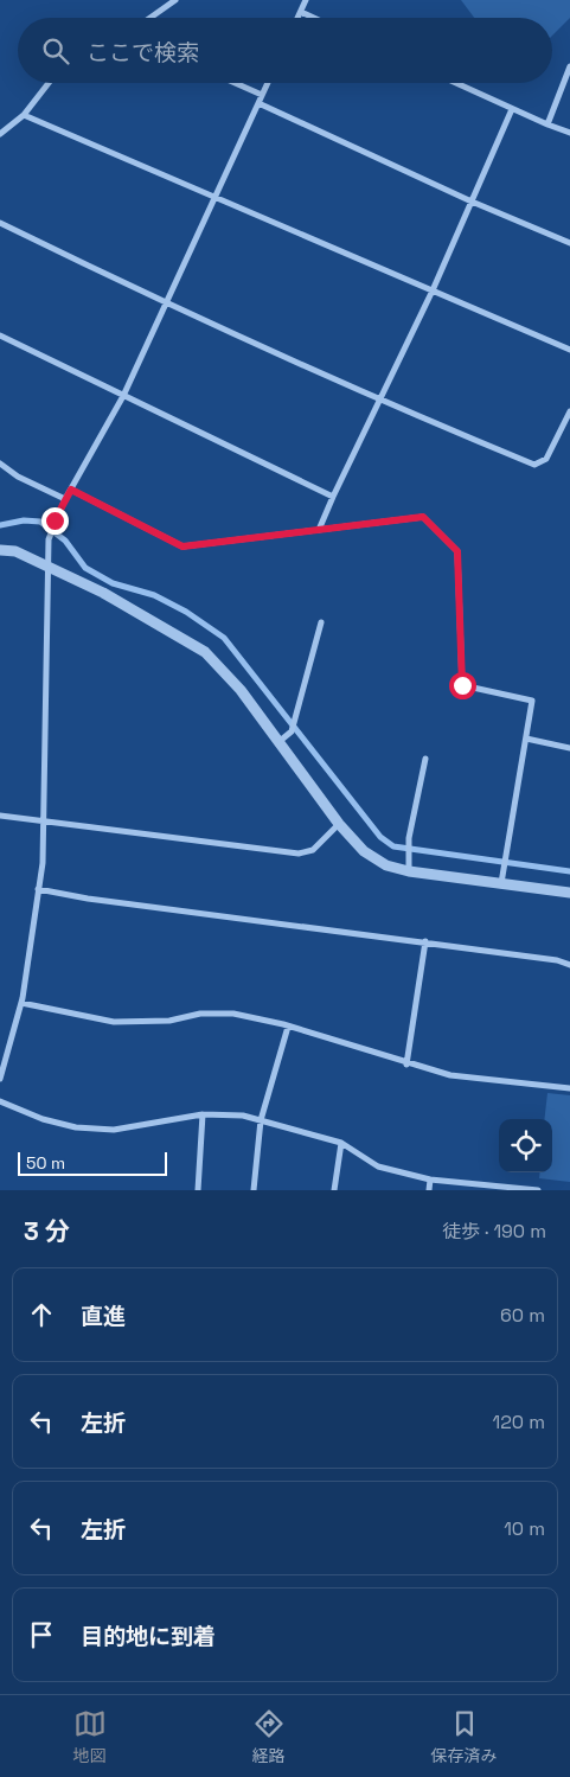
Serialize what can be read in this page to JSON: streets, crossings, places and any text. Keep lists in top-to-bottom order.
{
  "scale_bar": "50 m",
  "page": {
    "search": "ここで検索",
    "scale": "50 m",
    "heading": ["3 分", "徒歩 · 190 m"],
    "list": [
      ["直進", "60 m"],
      ["左折", "120 m"],
      ["左折", "10 m"],
      "目的地に到着"
    ],
    "nav": ["地図", "経路", "保存済み"]
  }
}
